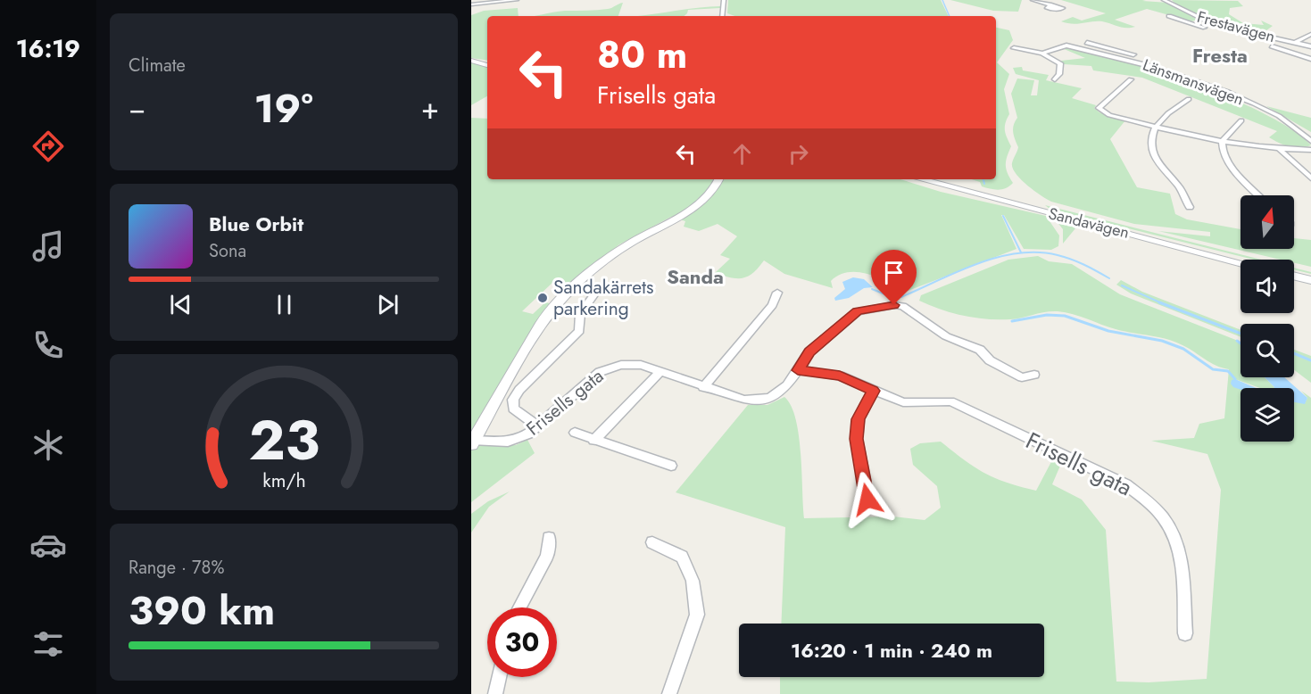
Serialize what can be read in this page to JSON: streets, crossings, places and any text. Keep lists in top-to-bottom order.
{
  "streets": {
    "street": [
      "Frestavägen",
      "Länsmansvägen",
      "Sandavägen",
      "Frisells gata"
    ]
  },
  "districts": ["Fresta", "Sanda"],
  "places": ["Sandakärrets parkering"],
  "north": "top",
  "page": {
    "tabs": "16:19",
    "tile": [
      "Climate",
      ["Range · 78%", "390 km"]
    ],
    "turn": ["80 m", "Frisells gata"],
    "heat": ["−", "19°", "+"],
    "song": ["Blue Orbit", "Sona"],
    "limit": "30",
    "trip": "16:20 · 1 min · 240 m",
    "gauge": ["23", "km/h"]
  }
}
